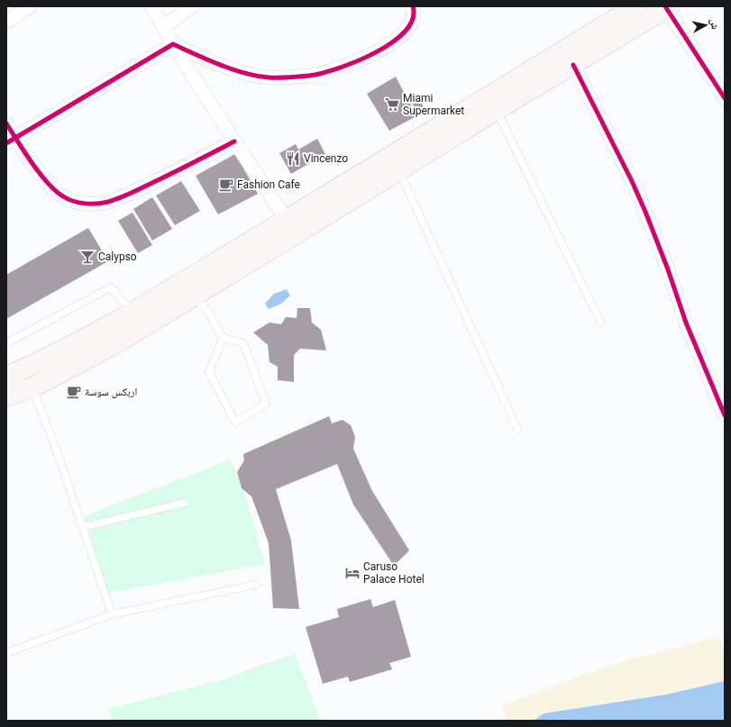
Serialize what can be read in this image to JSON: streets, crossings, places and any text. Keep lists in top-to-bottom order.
{
  "places": {
    "supermarket": ["Miami Supermarket"],
    "restaurant": ["Vincenzo"],
    "cafe": ["Fashion Cafe", "اربكس سوسة"],
    "bar": ["Calypso"],
    "hotel": ["Caruso Palace Hotel"]
  },
  "north": "right"
}
